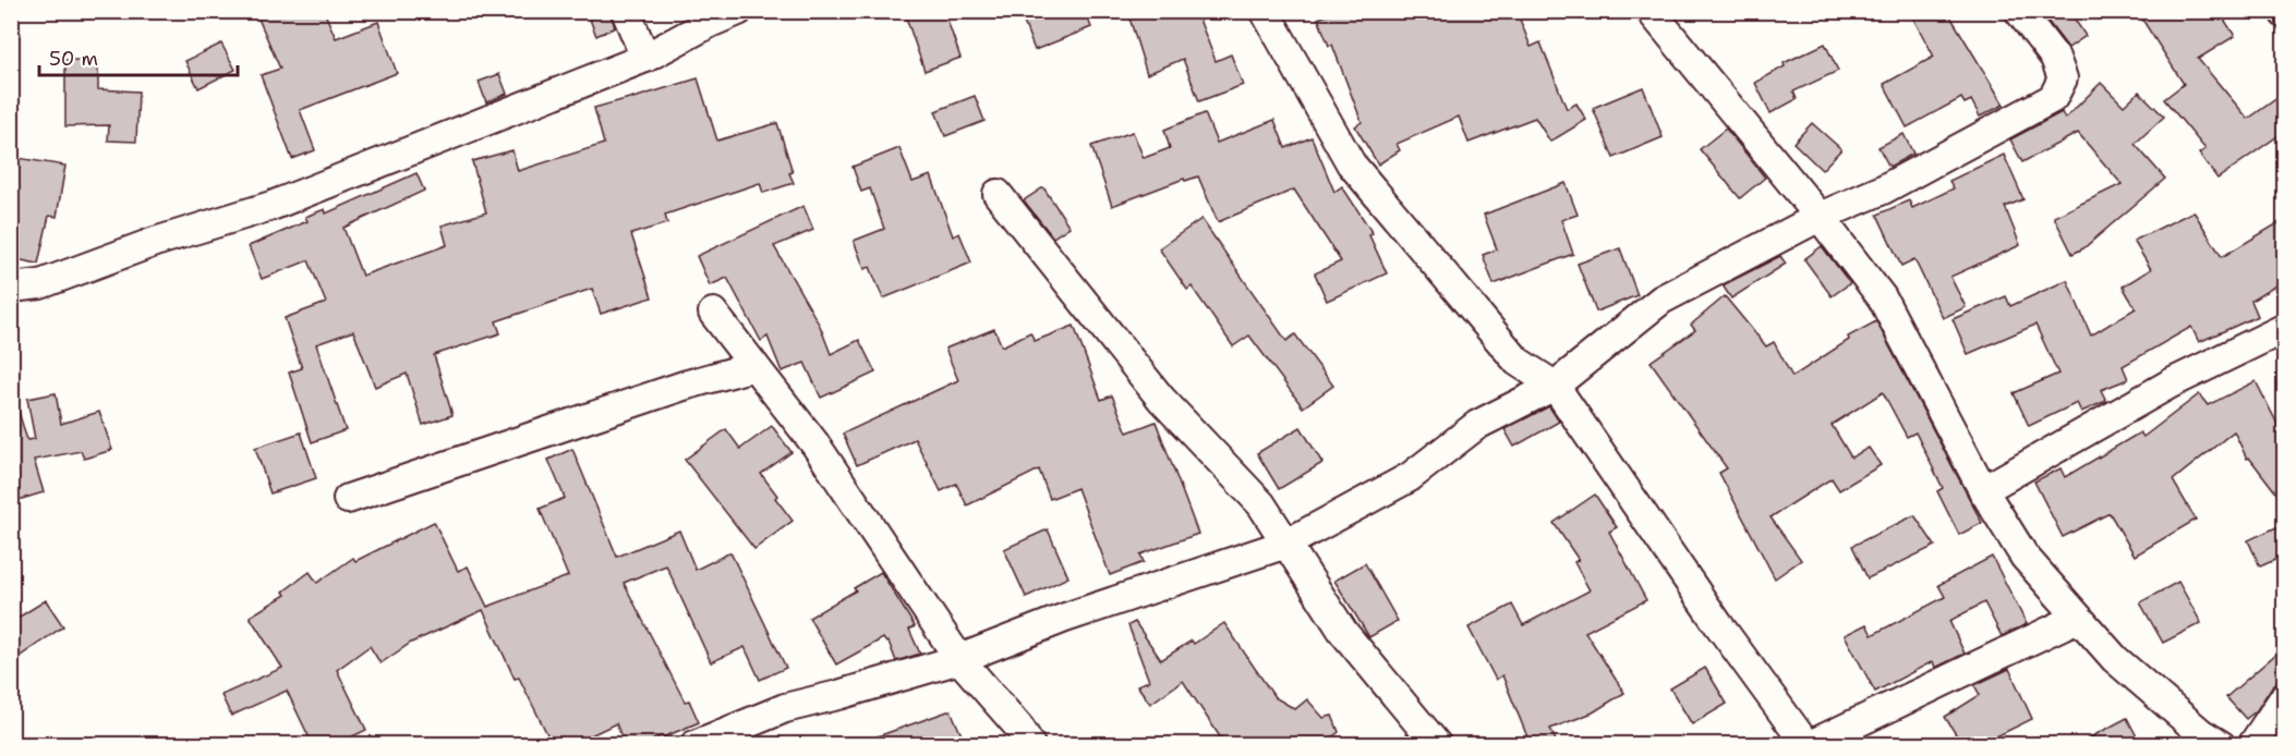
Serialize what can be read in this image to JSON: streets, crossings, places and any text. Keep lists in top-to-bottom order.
{
  "scale_bar": "50 m"
}
